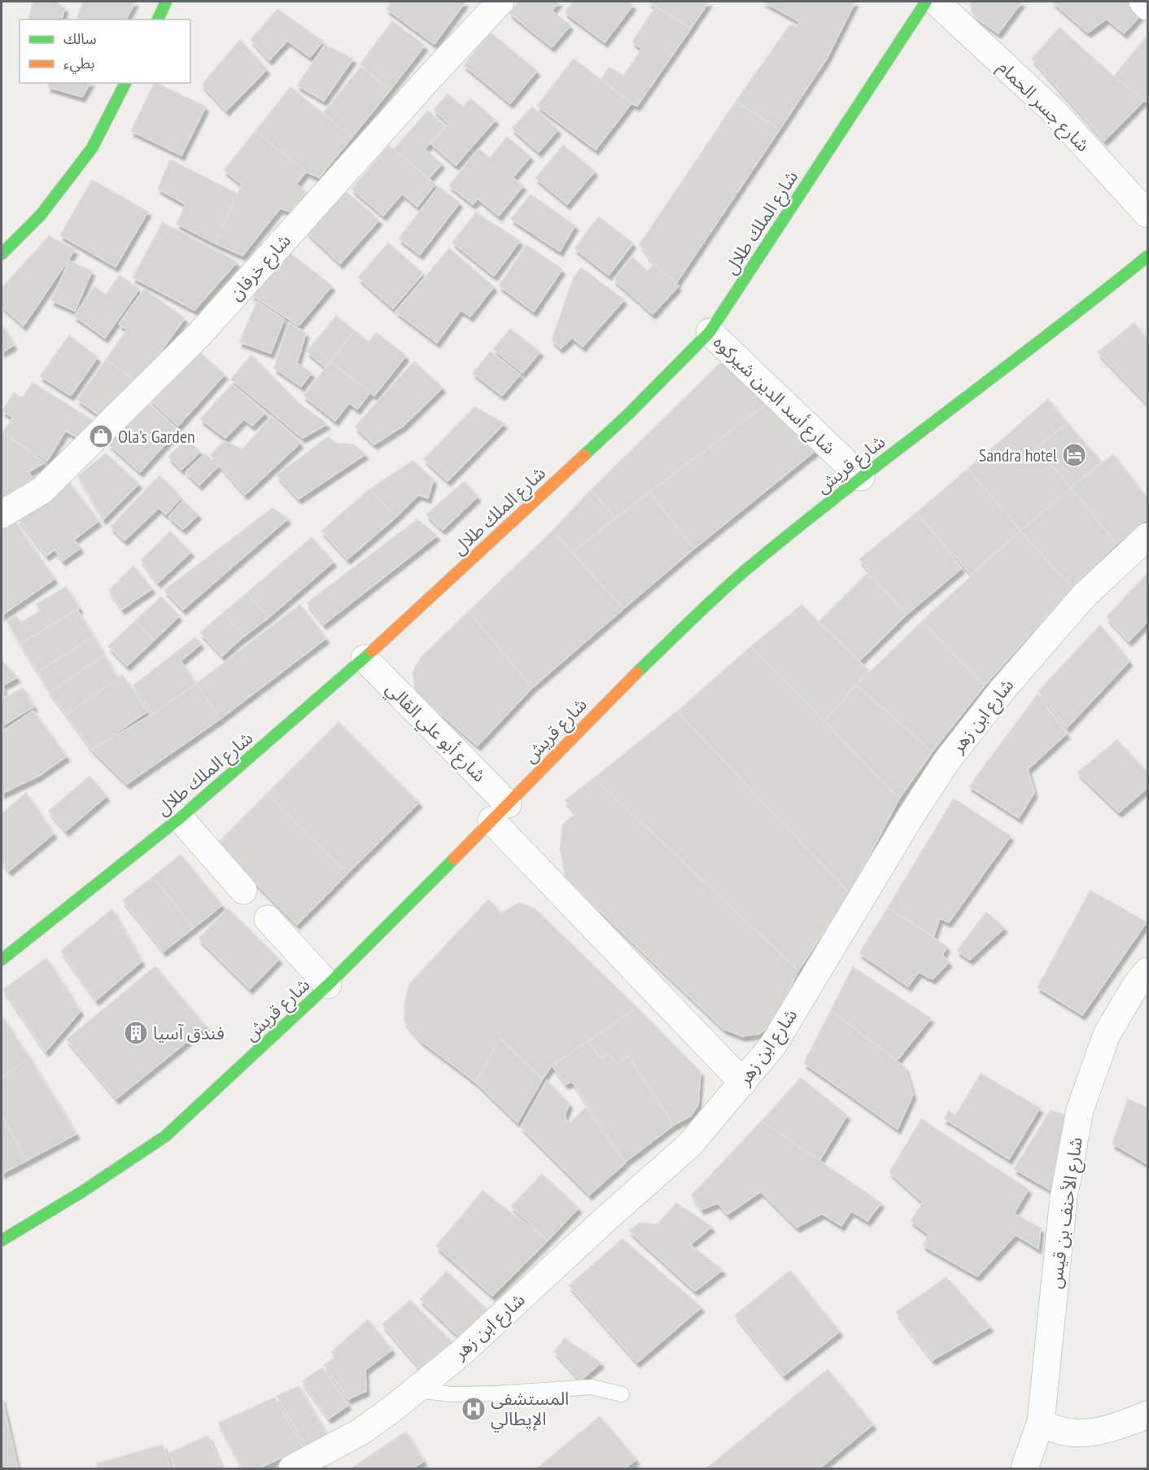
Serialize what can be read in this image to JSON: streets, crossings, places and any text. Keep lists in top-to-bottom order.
{
  "streets": {
    "main road": ["شارع الملك طلال", "شارع قريش"],
    "street": [
      "شارع جسر الحمام",
      "شارع خرفان",
      "شارع أسد الدين شيركوه",
      "شارع ابن زهر",
      "شارع أبو علي القالي",
      "شارع الأحنف بن قيس"
    ]
  },
  "crossings": [
    ["شارع الملك طلال", "شارع أسد الدين شيركوه"],
    ["شارع الملك طلال", "شارع أبو علي القالي"],
    ["شارع أسد الدين شيركوه", "شارع قريش"],
    ["شارع قريش", "شارع أبو علي القالي"],
    ["شارع ابن زهر", "شارع أبو علي القالي"]
  ],
  "places": {
    "shop": ["Ola's Garden"],
    "hotel": ["Sandra hotel"],
    "building": ["فندق آسيا"],
    "hospital": ["المستشفى الإيطالي"]
  },
  "legend": ["سالك", "بطيء"]
}
